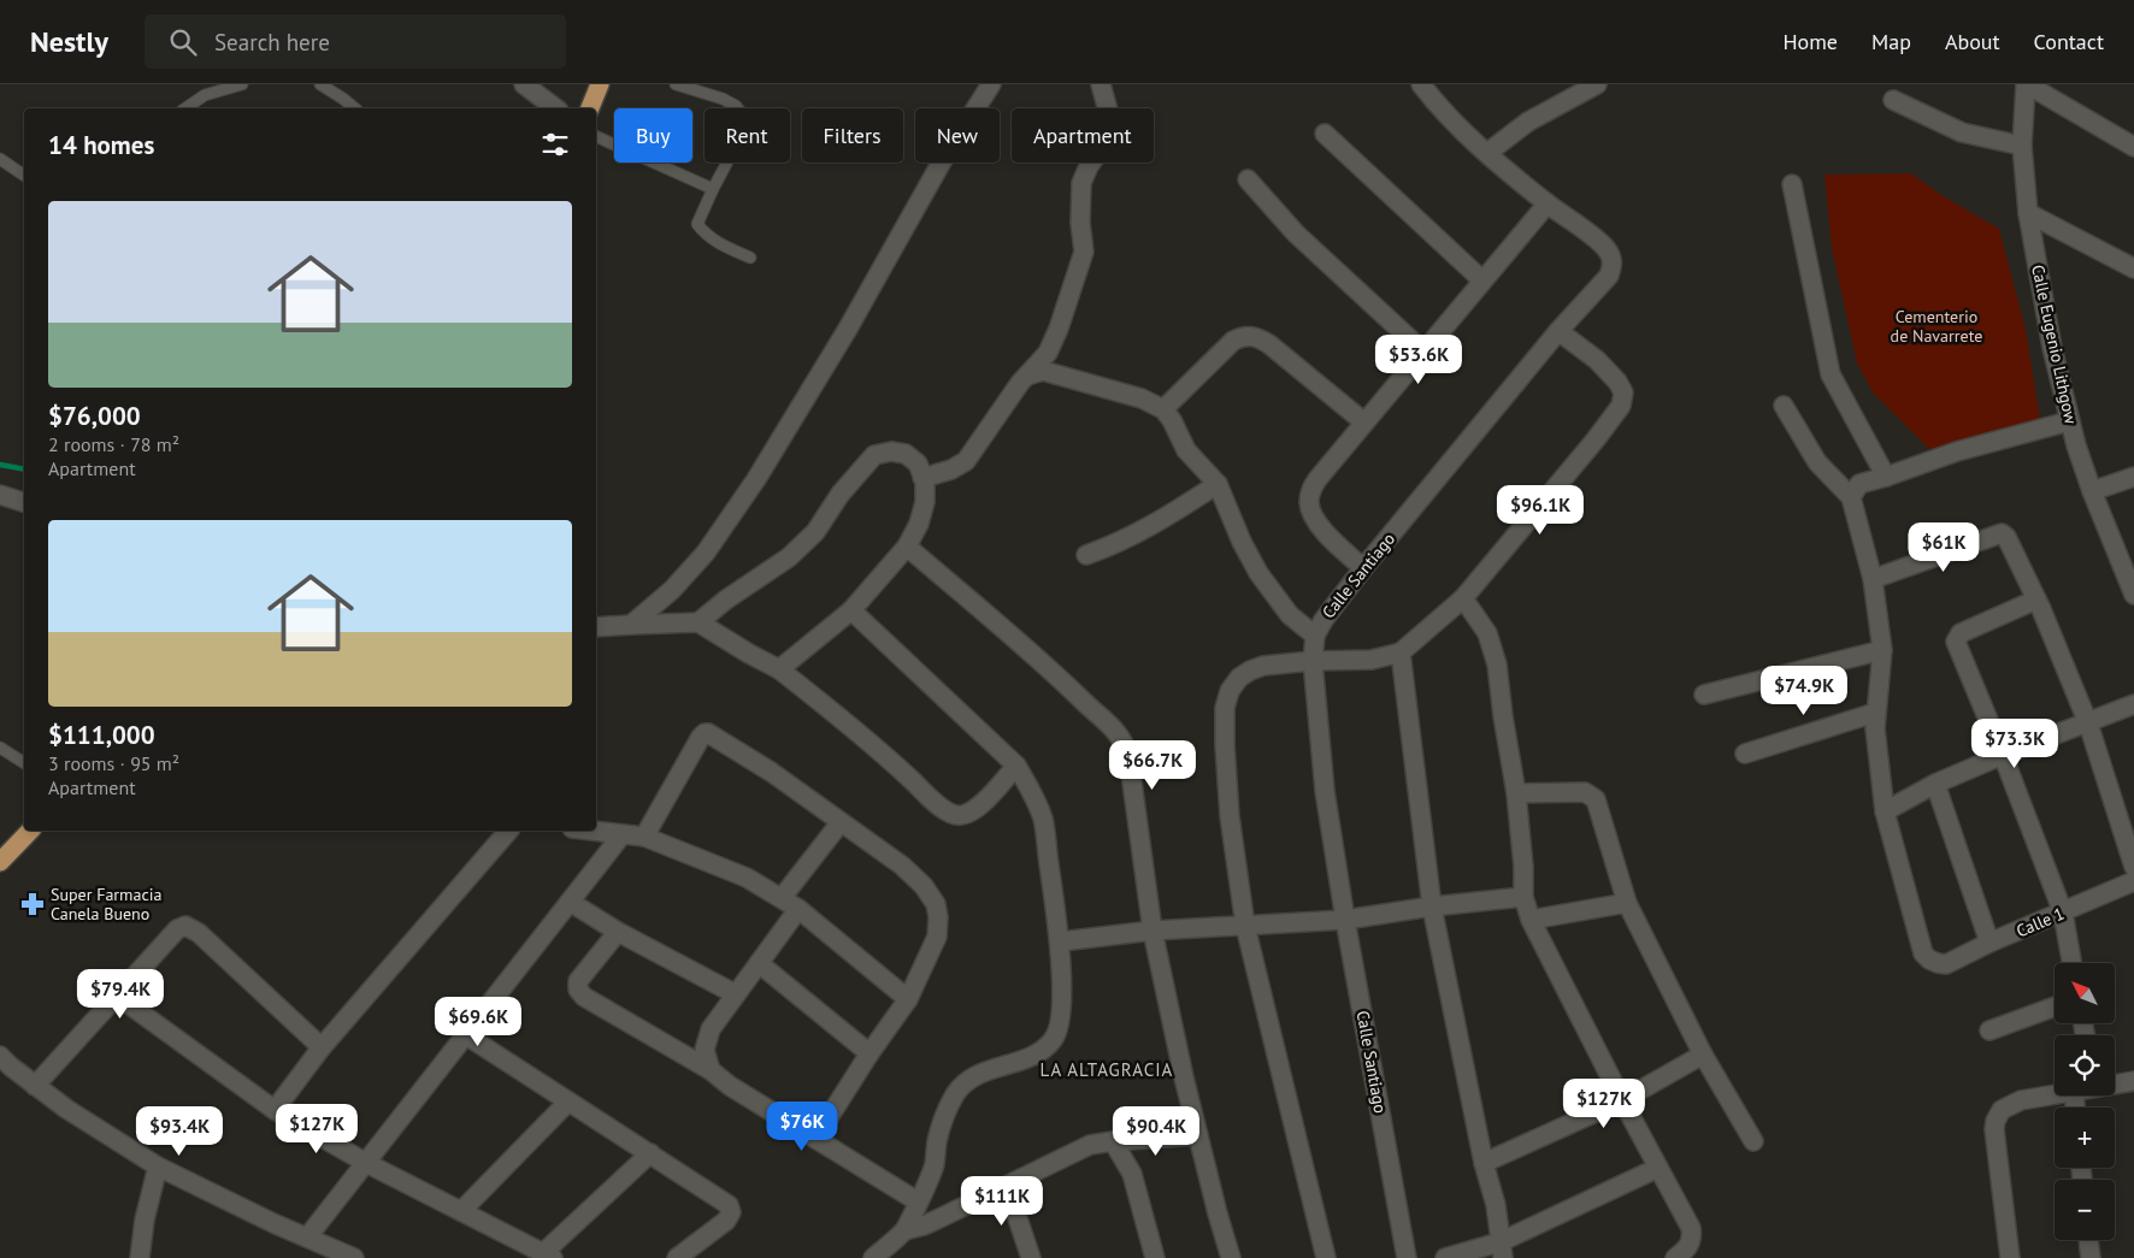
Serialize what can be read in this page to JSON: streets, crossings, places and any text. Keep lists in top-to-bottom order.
{
  "streets": {
    "street": ["Calle Eugenio Lithgow", "Calle Santiago", "Calle 1"]
  },
  "districts": ["LA ALTAGRACIA"],
  "parks": ["Cementerio de Navarrete"],
  "places": {
    "pharmacy": ["Super Farmacia Canela Bueno"]
  },
  "north": "top left",
  "page": {
    "header": "Nestly",
    "search": "Search here",
    "nav": [
      "Home",
      "Map",
      "About",
      "Contact"
    ],
    "chip": [
      "Buy",
      "Rent",
      "Filters",
      "New",
      "Apartment"
    ],
    "heading": "14 homes",
    "list": [
      {
        "name": "$76,000",
        "note": "2 rooms · 78 m² · Apartment"
      },
      {
        "name": "$111,000",
        "note": "3 rooms · 95 m² · Apartment"
      }
    ],
    "price": [
      "$53.6K",
      "$96.1K",
      "$61K",
      "$74.9K",
      "$73.3K",
      "$66.7K",
      "$79.4K",
      "$69.6K",
      "$127K",
      "$76K",
      "$127K",
      "$93.4K",
      "$90.4K",
      "$111K"
    ],
    "map_buttons": ["+", "−"]
  }
}
